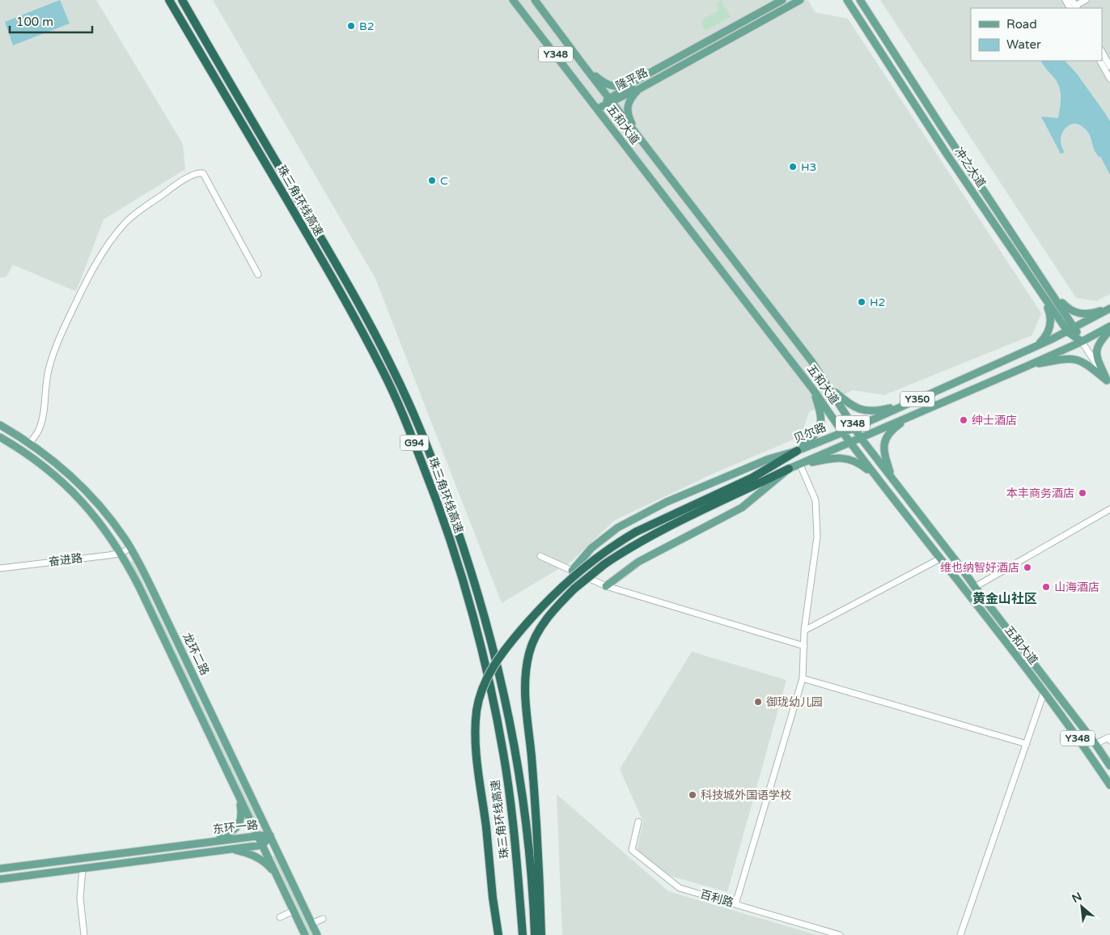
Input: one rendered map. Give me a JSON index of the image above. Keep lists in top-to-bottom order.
{
  "streets": {
    "highway": ["珠三角环线高速", "G94"],
    "main road": [
      "Y348",
      "隆平路",
      "五和大道",
      "冲之大道",
      "Y350",
      "贝尔路",
      "龙环二路",
      "东环一路"
    ],
    "street": ["奋进路", "百利路"]
  },
  "crossings": [
    ["隆平路", "五和大道"],
    ["五和大道", "Y350"],
    ["五和大道", "贝尔路"],
    ["冲之大道", "Y350"],
    ["冲之大道", "贝尔路"],
    ["奋进路", "龙环二路"],
    ["龙环二路", "东环一路"]
  ],
  "districts": ["黄金山社区"],
  "places": [
    "B2",
    "H3",
    "C",
    "H2",
    "绅士酒店",
    "本丰商务酒店",
    "维也纳智好酒店",
    "山海酒店",
    "御珑幼儿园",
    "科技城外国语学校"
  ],
  "legend": ["Road", "Water"],
  "scale_bar": "100 m",
  "north": "top left"
}
